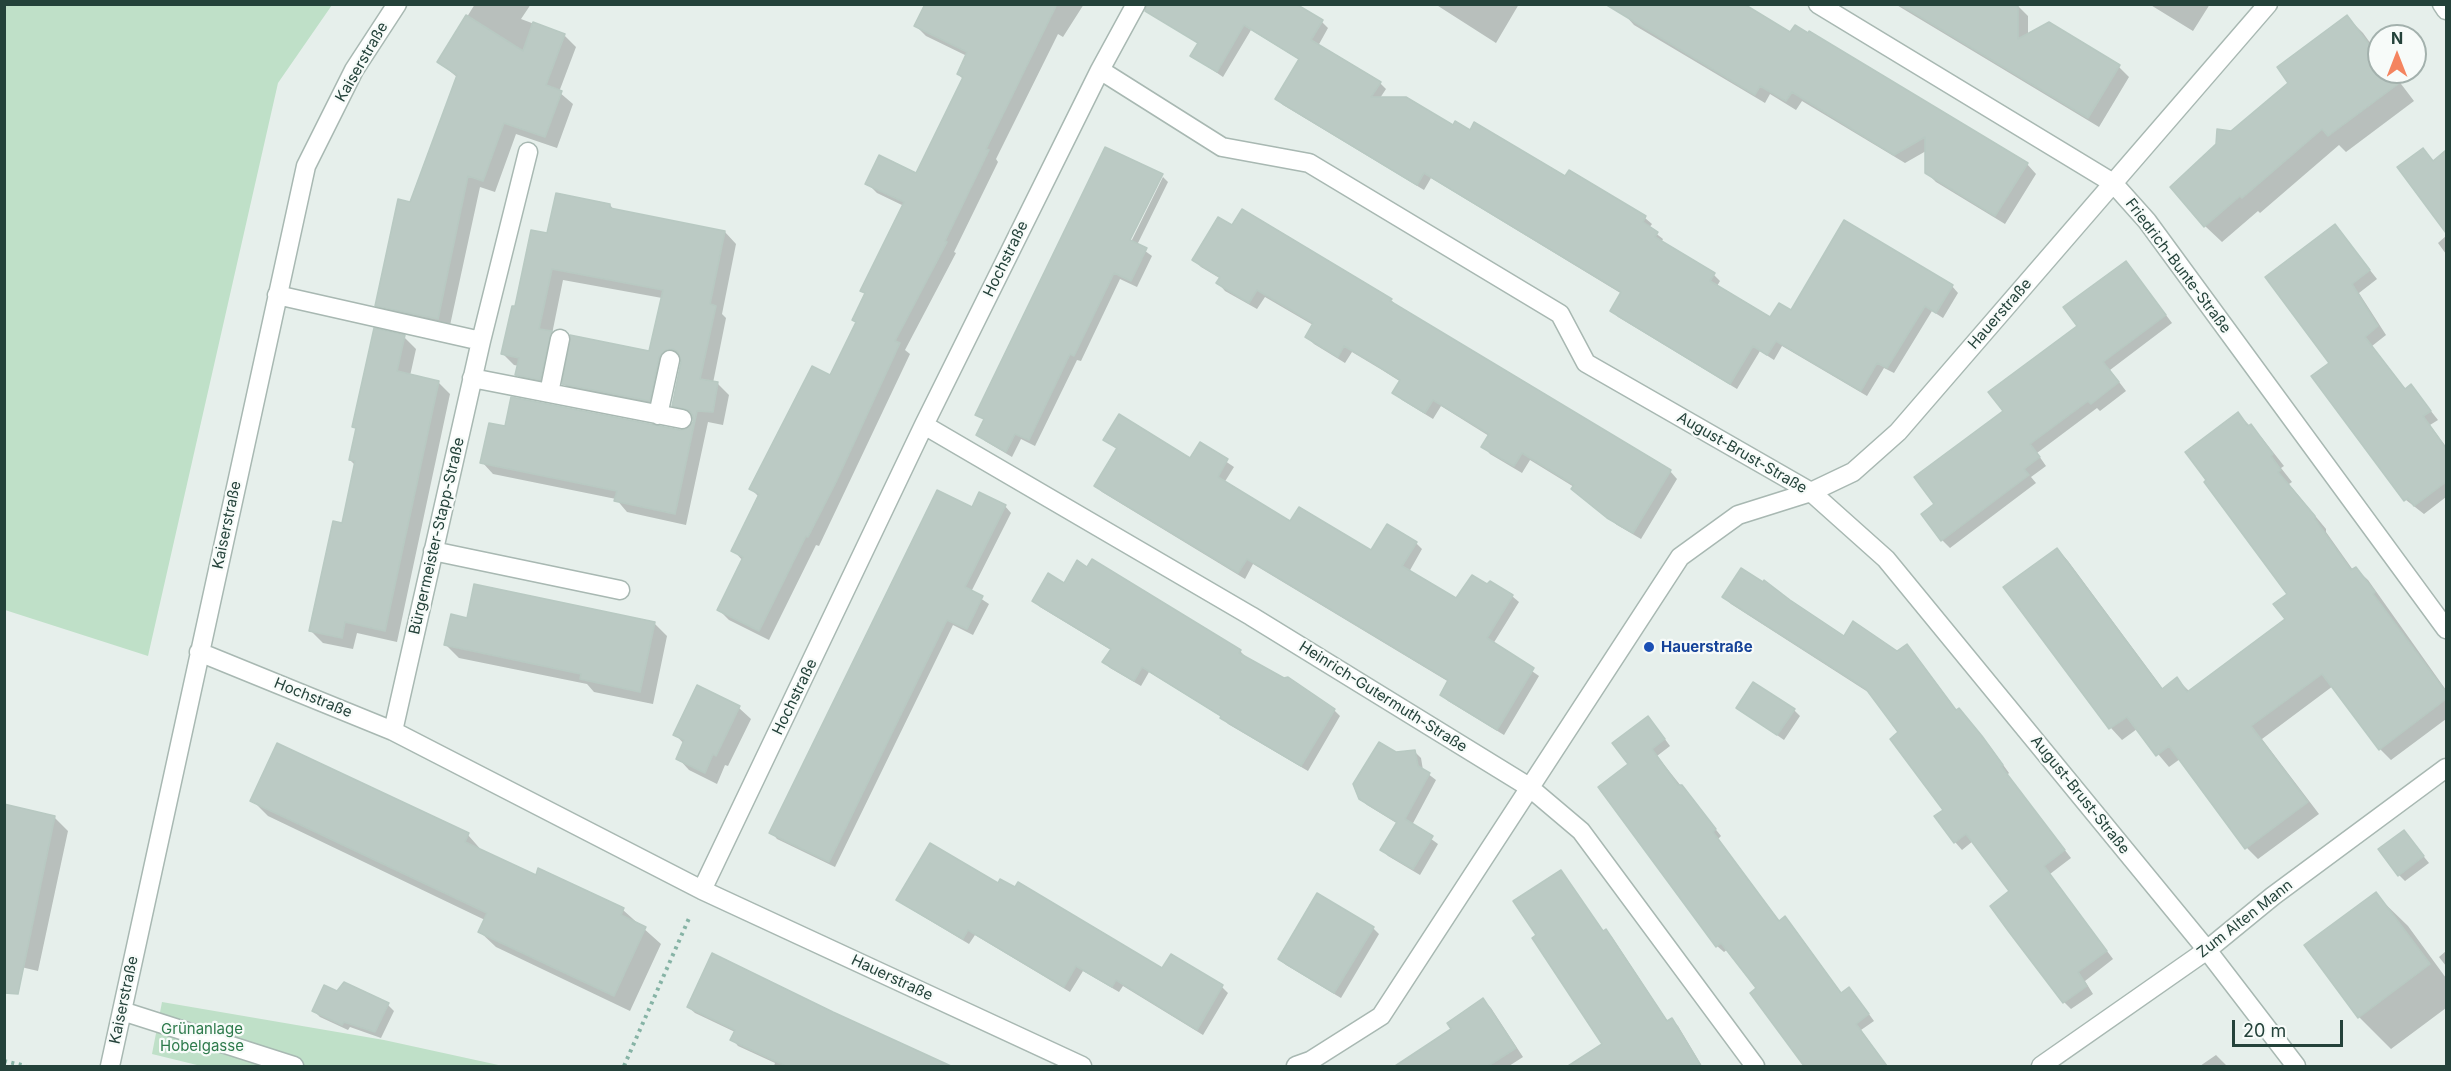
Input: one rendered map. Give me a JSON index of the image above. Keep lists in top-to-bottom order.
{
  "streets": {
    "street": [
      "Kaiserstraße",
      "Hochstraße",
      "Friedrich-Bunte-Straße",
      "Hauerstraße",
      "August-Brust-Straße",
      "Bürgermeister-Stapp-Straße",
      "Heinrich-Gutermuth-Straße",
      "Zum Alten Mann"
    ]
  },
  "crossings": [
    ["Kaiserstraße", "Hochstraße"],
    ["Hochstraße", "Hauerstraße"],
    ["Hochstraße", "August-Brust-Straße"],
    ["Hochstraße", "Bürgermeister-Stapp-Straße"],
    ["Hochstraße", "Heinrich-Gutermuth-Straße"],
    ["Friedrich-Bunte-Straße", "Hauerstraße"],
    ["Hauerstraße", "August-Brust-Straße"],
    ["Hauerstraße", "Heinrich-Gutermuth-Straße"],
    ["August-Brust-Straße", "Zum Alten Mann"]
  ],
  "parks": ["Grünanlage Hobelgasse"],
  "places": ["Hauerstraße"],
  "scale_bar": "20 m",
  "north": "top"
}
